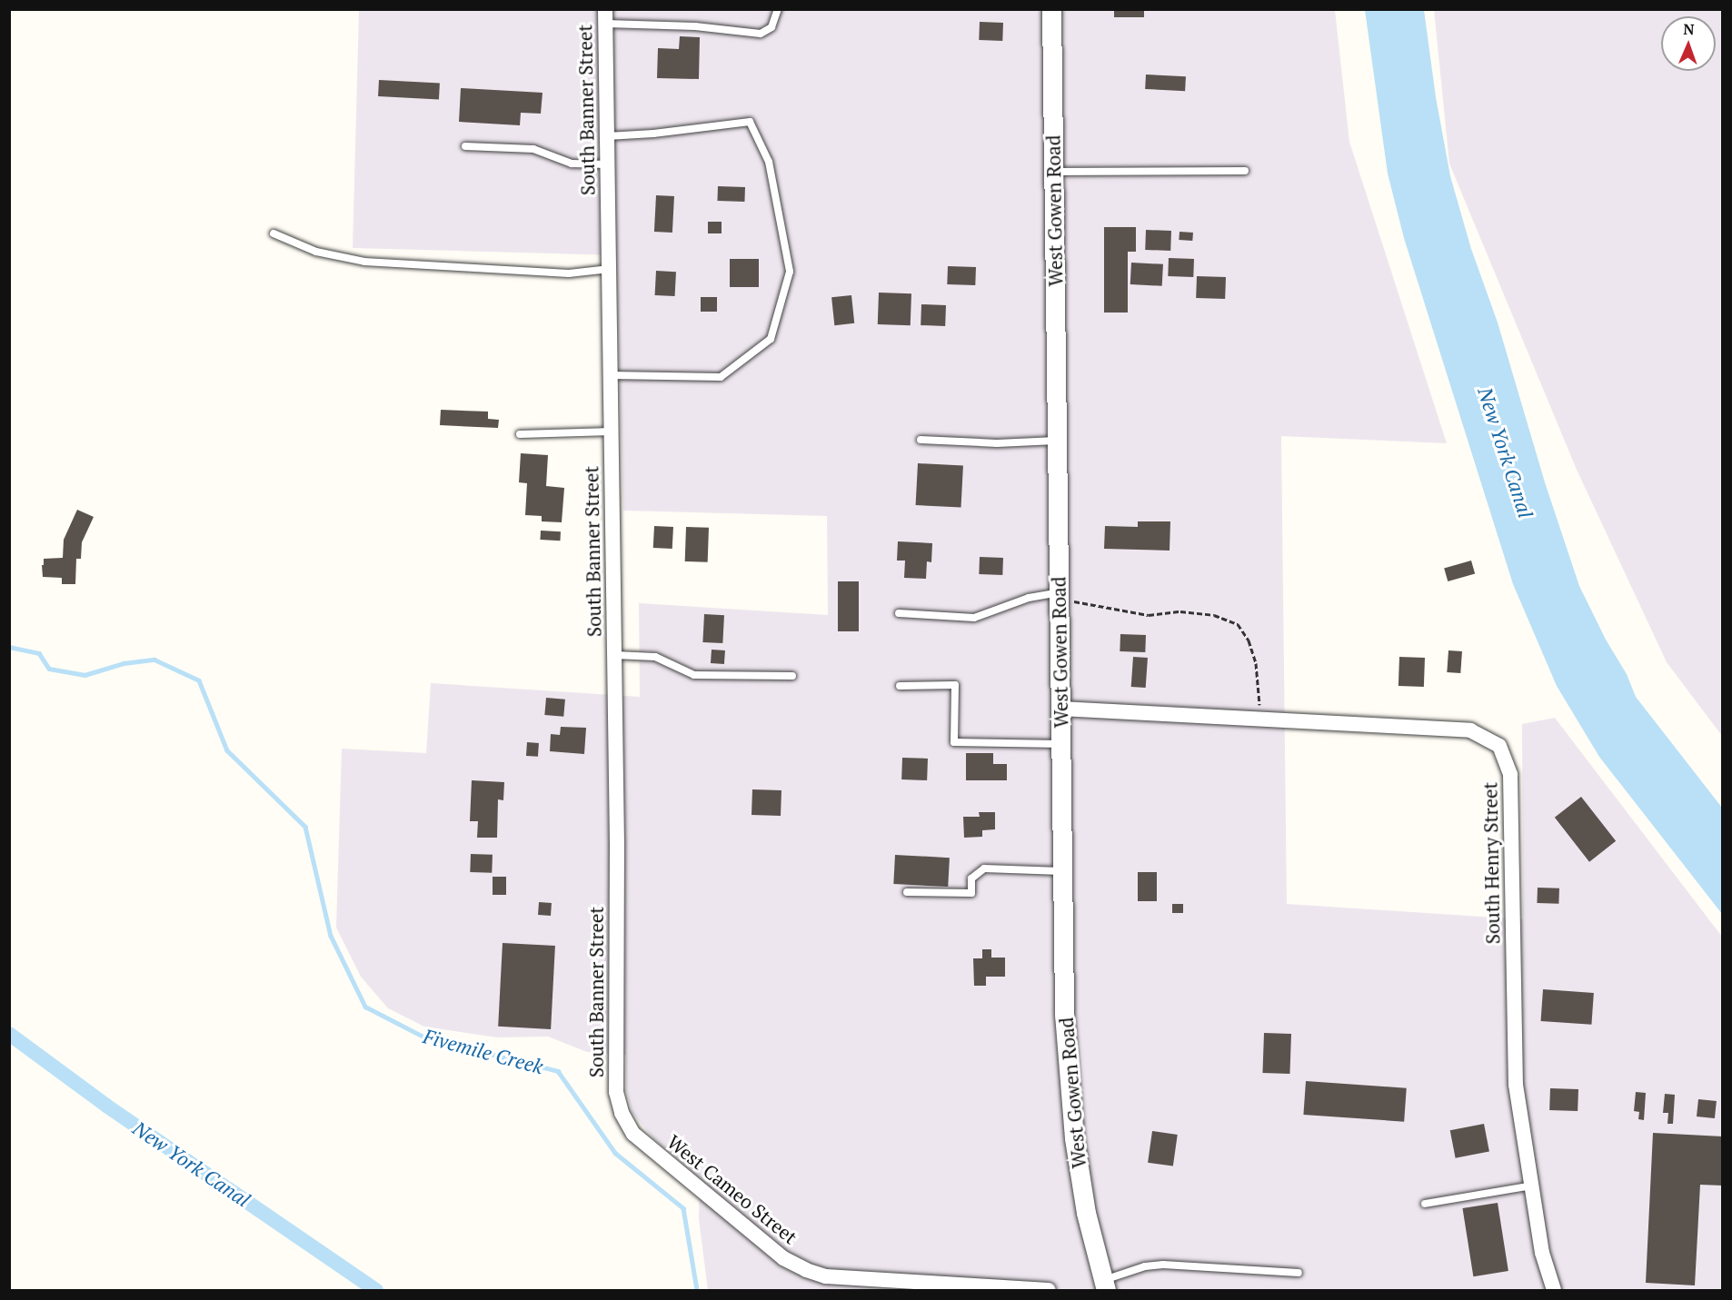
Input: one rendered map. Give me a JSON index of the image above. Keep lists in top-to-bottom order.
{
  "streets": {
    "street": [
      "South Banner Street",
      "West Gowen Road",
      "South Henry Street",
      "West Cameo Street"
    ]
  },
  "crossings": [
    ["South Banner Street", "West Cameo Street"],
    ["West Gowen Road", "South Henry Street"]
  ],
  "water": ["New York Canal", "Fivemile Creek"],
  "north": "top"
}
